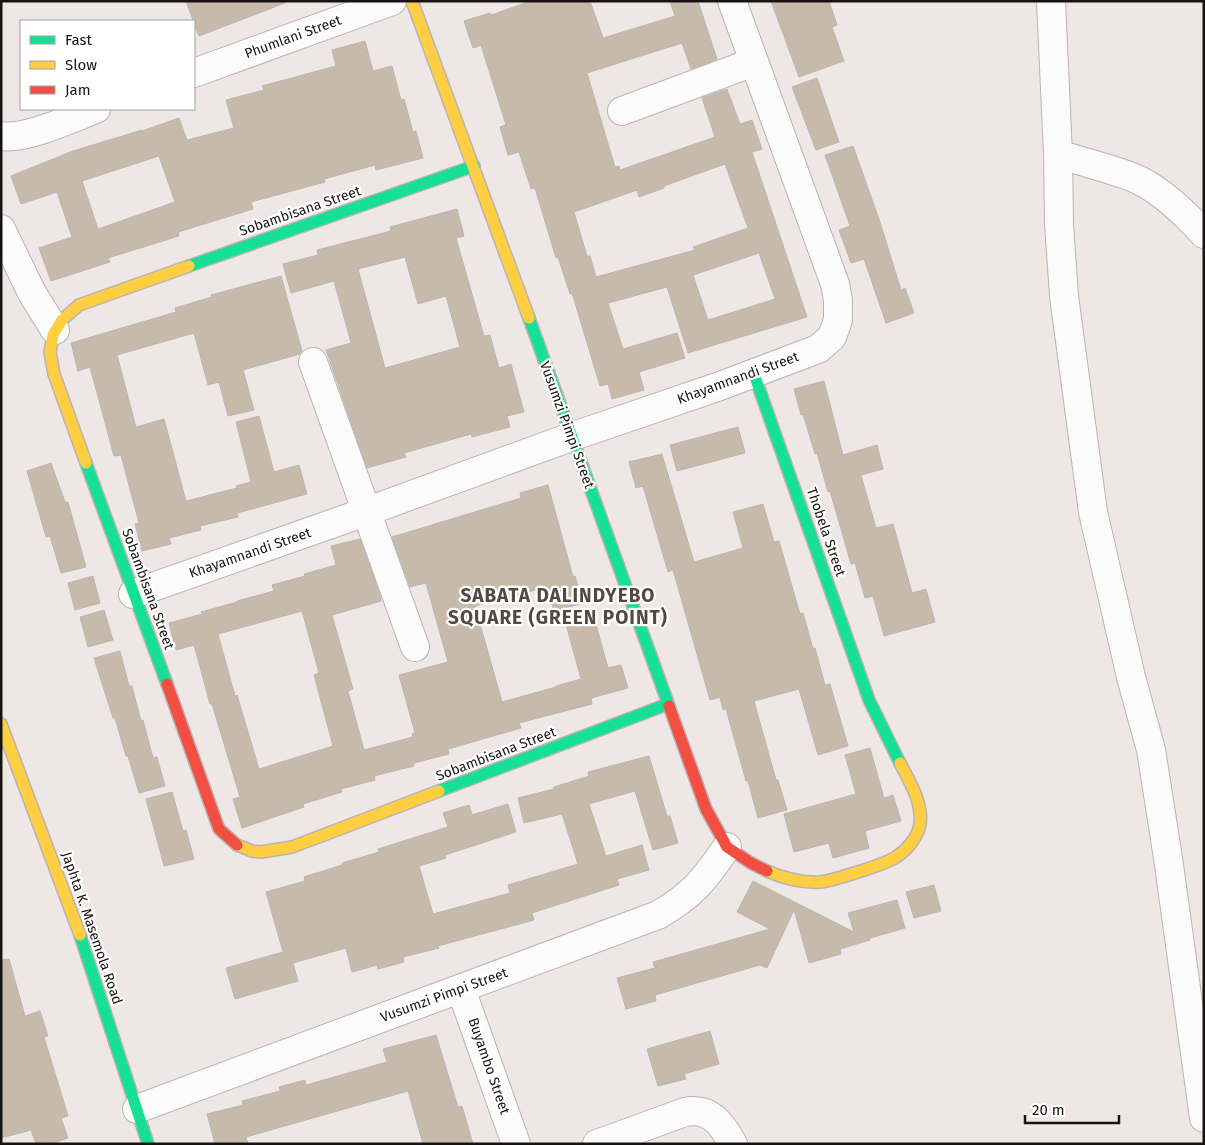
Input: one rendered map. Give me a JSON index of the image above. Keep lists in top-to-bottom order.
{
  "streets": {
    "street": [
      "Phumlani Street",
      "Sobambisana Street",
      "Khayamnandi Street",
      "Vusumzi Pimpi Street",
      "Thobela Street",
      "Japhta K. Masemola Road",
      "Buyambo Street"
    ]
  },
  "crossings": [
    ["Sobambisana Street", "Khayamnandi Street"],
    ["Sobambisana Street", "Vusumzi Pimpi Street"],
    ["Khayamnandi Street", "Vusumzi Pimpi Street"],
    ["Khayamnandi Street", "Thobela Street"],
    ["Vusumzi Pimpi Street", "Thobela Street"],
    ["Vusumzi Pimpi Street", "Japhta K. Masemola Road"],
    ["Vusumzi Pimpi Street", "Buyambo Street"]
  ],
  "districts": ["SABATA DALINDYEBO SQUARE (GREEN POINT)"],
  "legend": ["Fast", "Slow", "Jam"],
  "scale_bar": "20 m"
}
